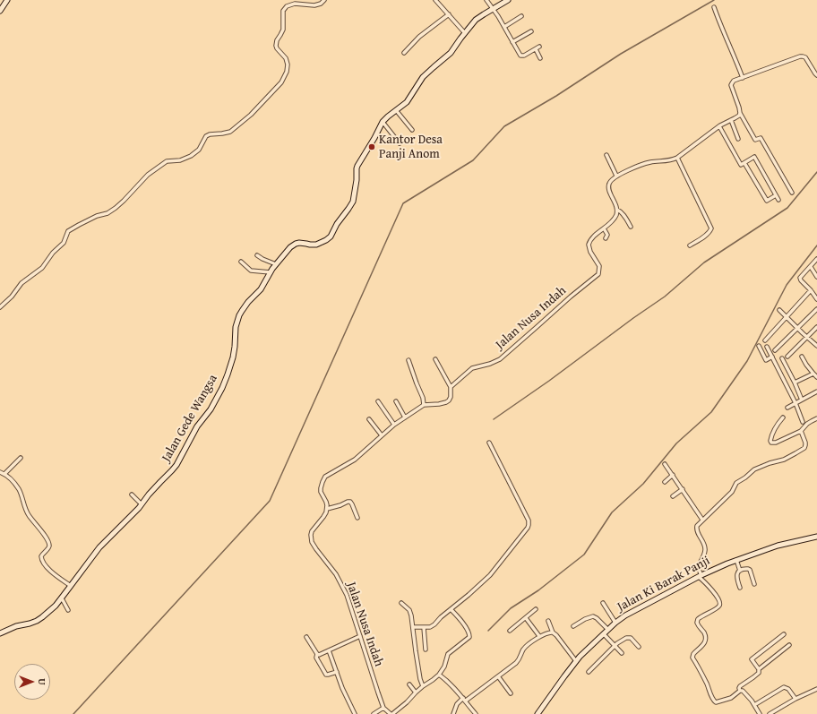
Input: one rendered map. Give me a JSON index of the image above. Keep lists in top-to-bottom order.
{
  "streets": {
    "street": ["Jalan Nusa Indah", "Jalan Gede Wangsa", "Jalan Ki Barak Panji"]
  },
  "places": ["Kantor Desa Panji Anom"],
  "north": "right"
}
